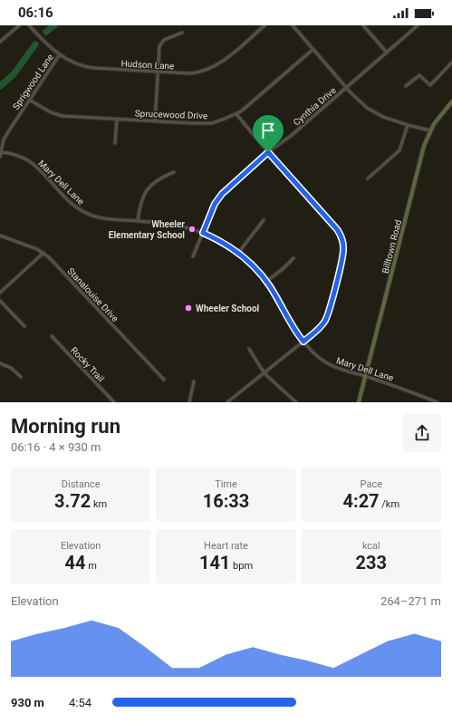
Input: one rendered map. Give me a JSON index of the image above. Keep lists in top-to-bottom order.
{
  "streets": {
    "main road": ["Billtown Road"],
    "street": [
      "Hudson Lane",
      "Sprigwood Lane",
      "Cynthia Drive",
      "Sprucewood Drive",
      "Mary Dell Lane",
      "Stanalouise Drive",
      "Rocky Trail"
    ]
  },
  "crossings": [
    ["Hudson Lane", "Sprigwood Lane"],
    ["Sprigwood Lane", "Sprucewood Drive"],
    ["Sprigwood Lane", "Mary Dell Lane"],
    ["Cynthia Drive", "Mary Dell Lane"],
    ["Mary Dell Lane", "Billtown Road"]
  ],
  "places": ["Wheeler Elementary School", "Wheeler School"],
  "page": {
    "status": "06:16",
    "heading": ["Morning run", "06:16 · 4 × 930 m"],
    "stats": [
      ["Distance", "3.72 km"],
      ["Time", "16:33"],
      ["Pace", "4:27 /km"],
      ["Elevation", "44 m"],
      ["Heart rate", "141 bpm"],
      ["kcal", "233"]
    ],
    "chart": ["Elevation", "264–271 m"],
    "list": [
      {
        "name": "930 m",
        "note": "4:54"
      }
    ]
  }
}
